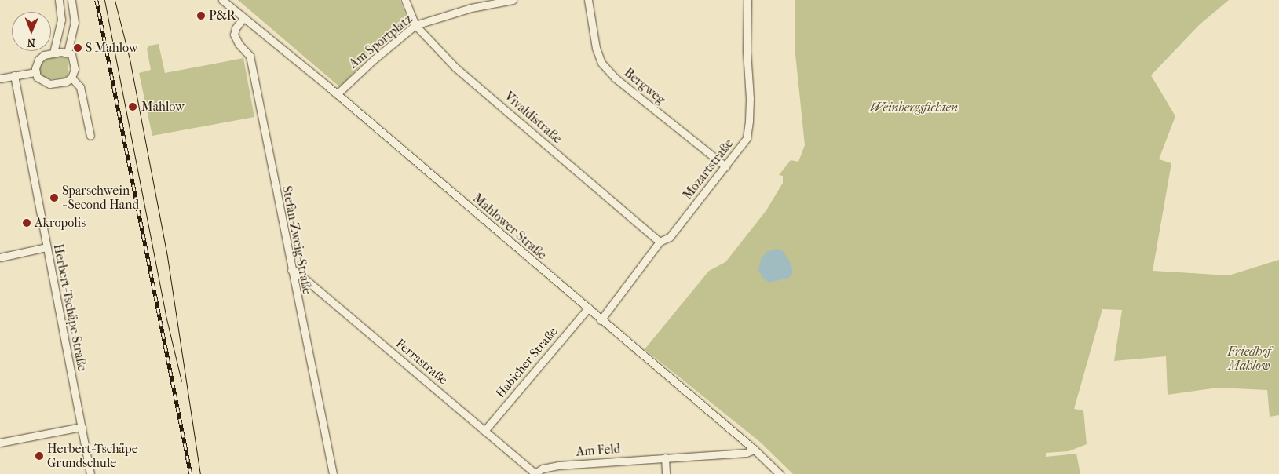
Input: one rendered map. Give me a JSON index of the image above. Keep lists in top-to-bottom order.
{
  "streets": {
    "street": [
      "Am Sportplatz",
      "Bergweg",
      "Vivaldistraße",
      "Mozartstraße",
      "Mahlower Straße",
      "Stefan-Zweig-Straße",
      "Herbert-Tschäpe-Straße",
      "Ferrastraße",
      "Habicher Straße",
      "Am Feld"
    ]
  },
  "crossings": [
    ["Am Sportplatz", "Vivaldistraße"],
    ["Am Sportplatz", "Mahlower Straße"],
    ["Bergweg", "Mozartstraße"],
    ["Vivaldistraße", "Mozartstraße"],
    ["Mozartstraße", "Mahlower Straße"],
    ["Mahlower Straße", "Stefan-Zweig-Straße"],
    ["Mahlower Straße", "Habicher Straße"],
    ["Mahlower Straße", "Am Feld"],
    ["Stefan-Zweig-Straße", "Ferrastraße"],
    ["Ferrastraße", "Habicher Straße"],
    ["Ferrastraße", "Am Feld"]
  ],
  "parks": ["Weinbergsfichten", "Friedhof Mahlow"],
  "places": [
    "P&R",
    "S Mahlow",
    "Mahlow",
    "Sparschwein - Second Hand",
    "Akropolis",
    "Herbert-Tschäpe Grundschule"
  ],
  "north": "bottom"
}
